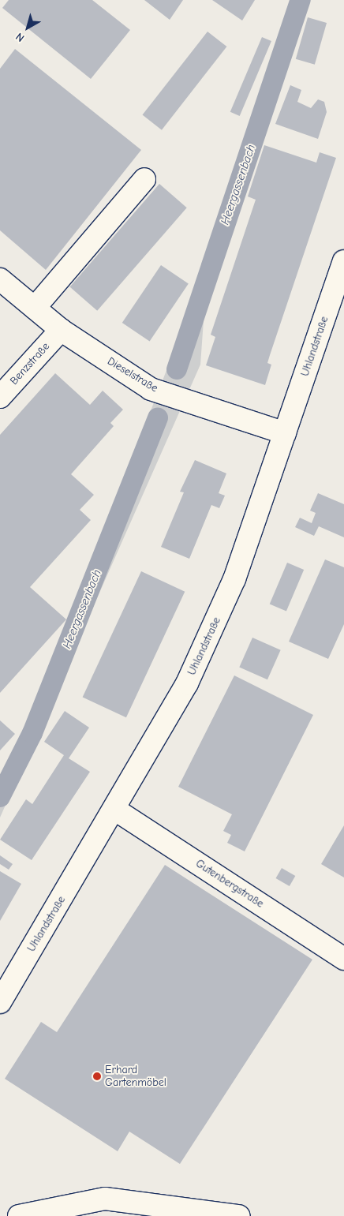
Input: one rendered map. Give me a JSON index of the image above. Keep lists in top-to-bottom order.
{
  "streets": {
    "street": [
      "Uhlandstraße",
      "Benzstraße",
      "Dieselstraße",
      "Gutenbergstraße"
    ]
  },
  "crossings": [
    ["Uhlandstraße", "Dieselstraße"],
    ["Uhlandstraße", "Gutenbergstraße"],
    ["Benzstraße", "Dieselstraße"]
  ],
  "water": ["Heergassenbach"],
  "places": ["Erhard Gartenmöbel"],
  "north": "bottom left"
}
